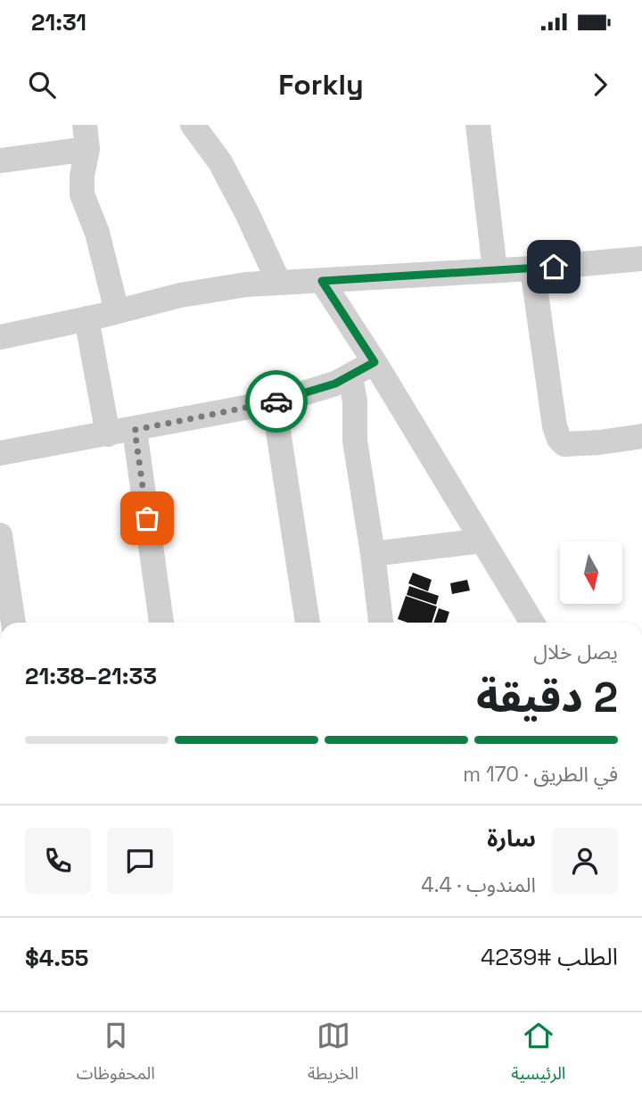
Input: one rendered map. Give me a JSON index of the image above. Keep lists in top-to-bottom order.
{
  "north": "bottom",
  "page": {
    "status": "21:31",
    "header": "Forkly",
    "heading": ["2 دقيقة", "يصل خلال", "21:33–21:38"],
    "panel": [
      "سارة",
      "المندوب · 4.4",
      "الطلب #4239",
      "$4.55"
    ],
    "bar": "في الطريق · 170 m",
    "tabs": ["الرئيسية", "الخريطة", "المحفوظات"]
  }
}
